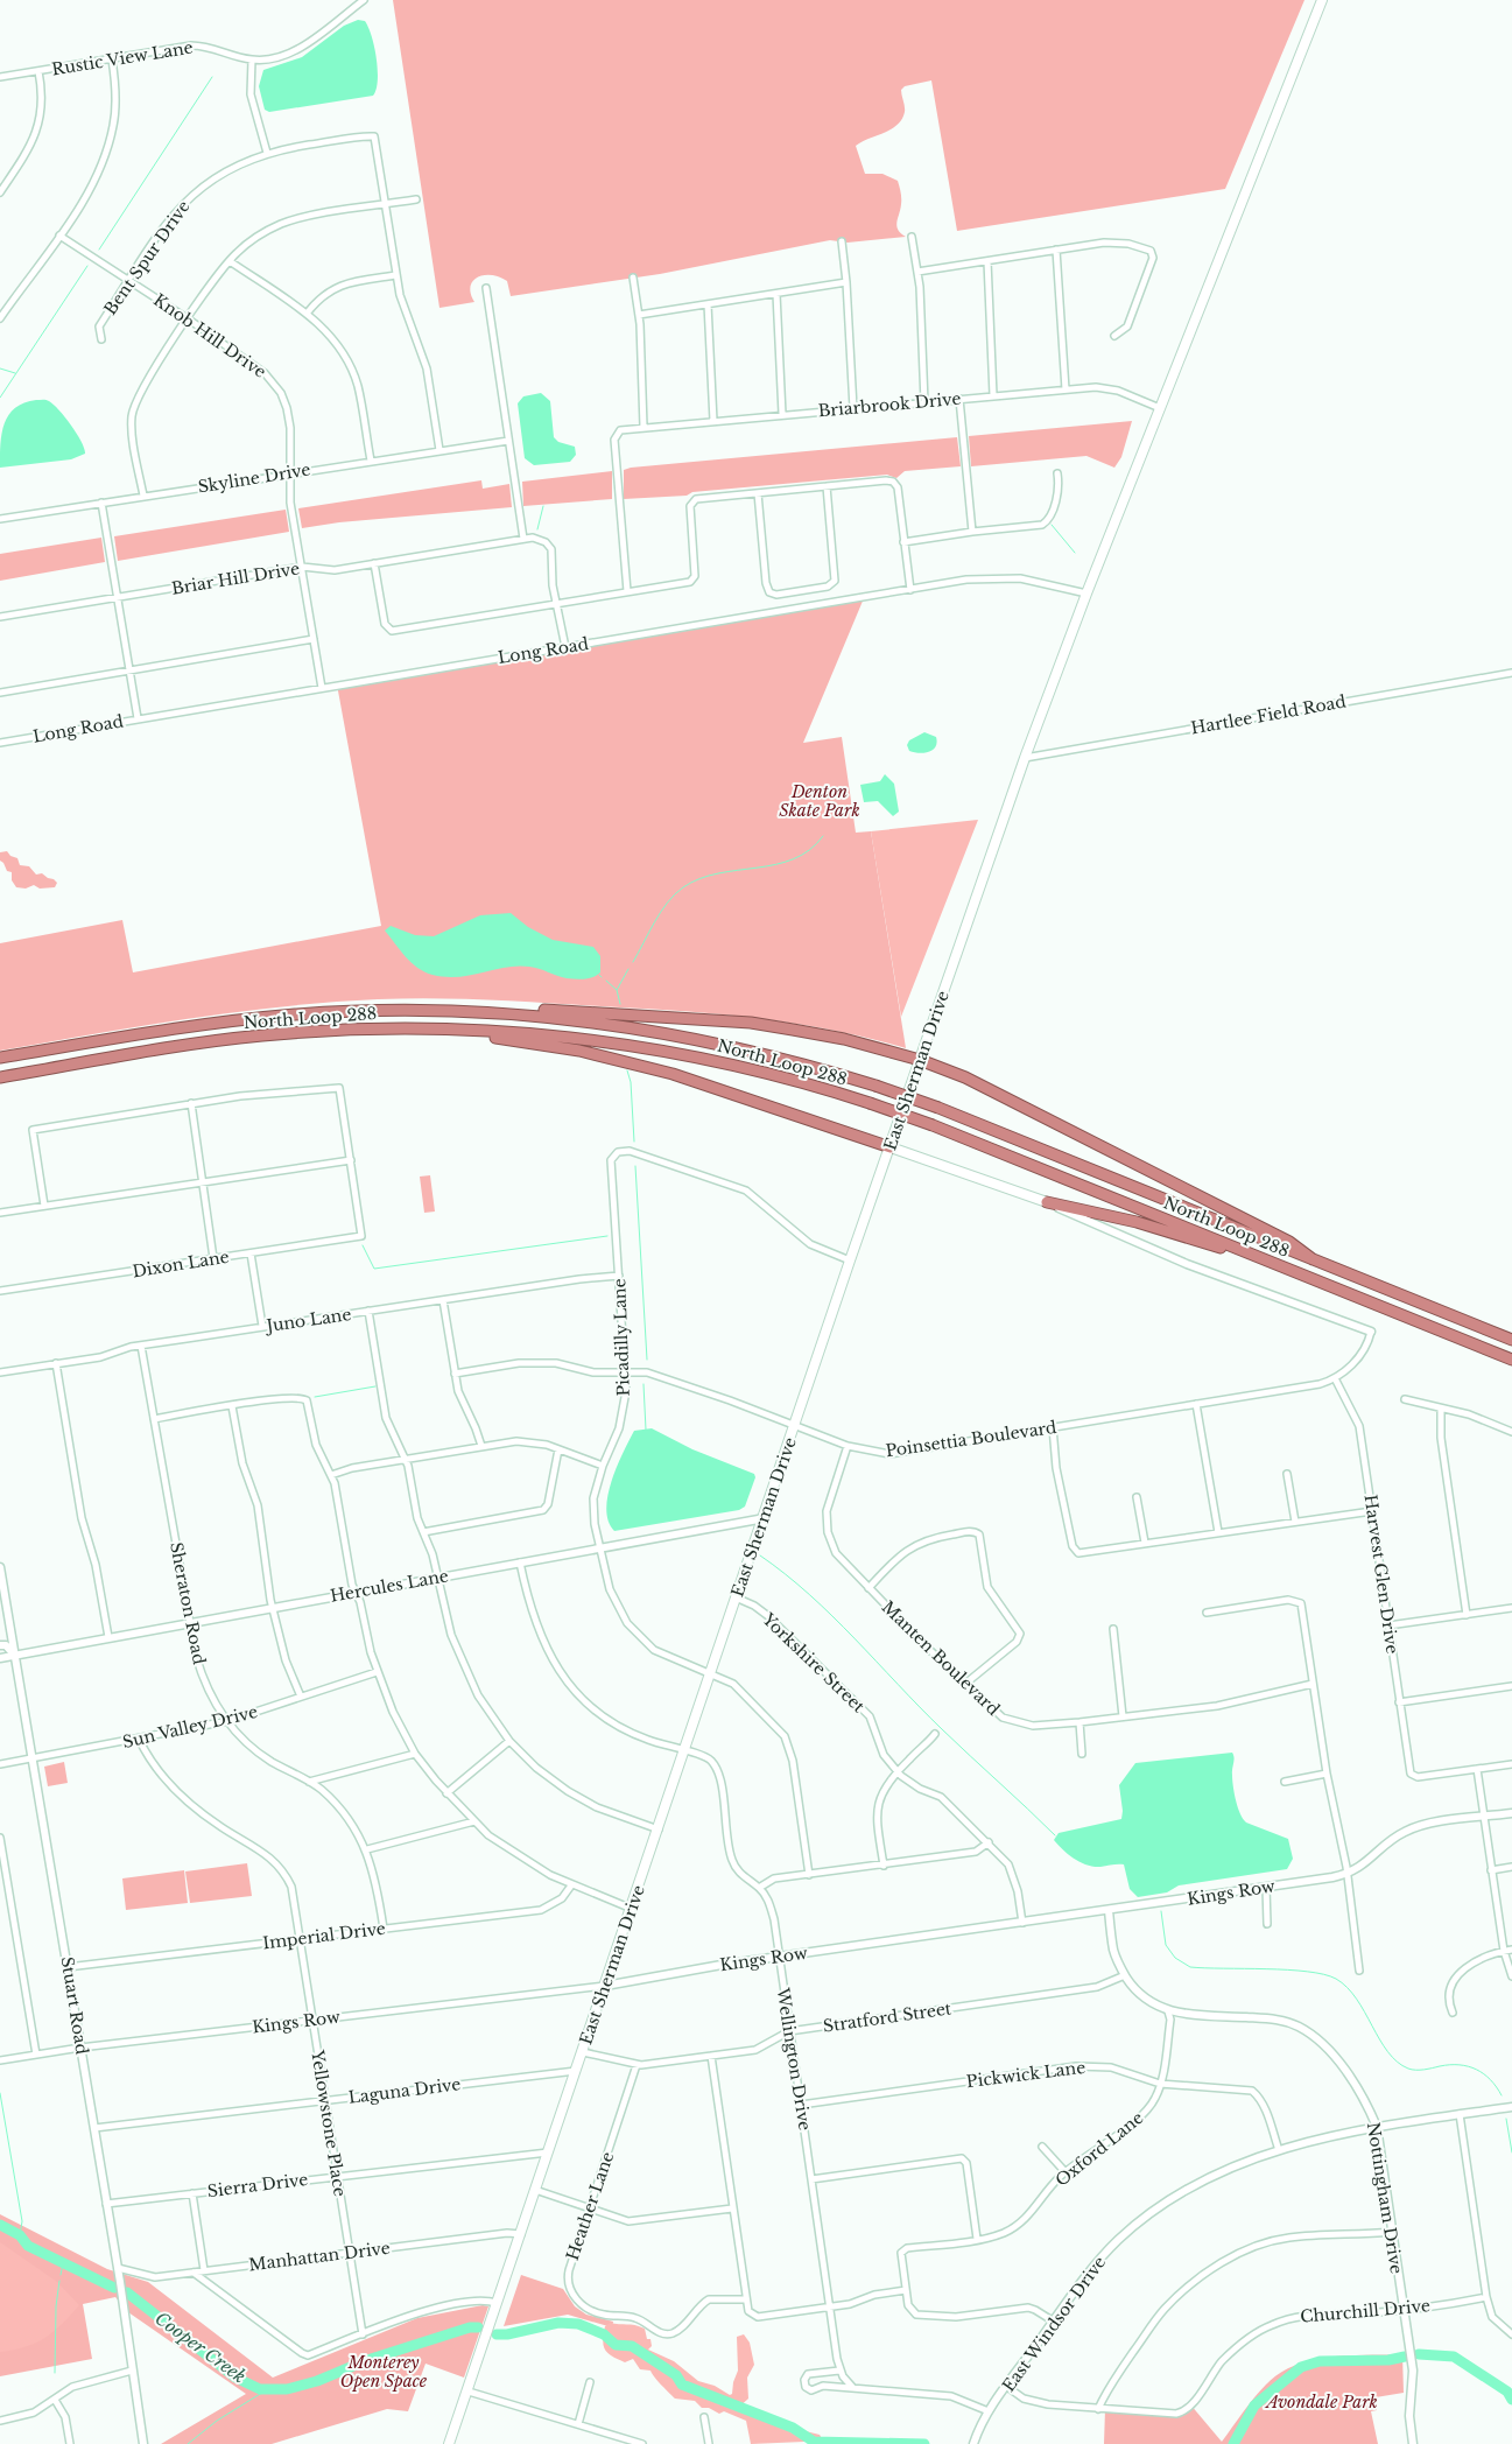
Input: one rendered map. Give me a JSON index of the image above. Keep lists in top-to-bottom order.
{
  "streets": {
    "highway": ["North Loop 288"],
    "main road": ["East Sherman Drive"],
    "street": [
      "Rustic View Lane",
      "Bent Spur Drive",
      "Knob Hill Drive",
      "Briarbrook Drive",
      "Skyline Drive",
      "Briar Hill Drive",
      "Long Road",
      "Hartlee Field Road",
      "Dixon Lane",
      "Juno Lane",
      "Picadilly Lane",
      "Poinsettia Boulevard",
      "Harvest Glen Drive",
      "Hercules Lane",
      "Sheraton Road",
      "Manten Boulevard",
      "Yorkshire Street",
      "Sun Valley Drive",
      "Kings Row",
      "Imperial Drive",
      "Stuart Road",
      "Stratford Street",
      "Wellington Drive",
      "Pickwick Lane",
      "Laguna Drive",
      "Yellowstone Place",
      "Oxford Lane",
      "Sierra Drive",
      "Nottingham Drive",
      "Heather Lane",
      "Manhattan Drive",
      "Churchill Drive",
      "East Windsor Drive"
    ]
  },
  "crossings": [
    ["Bent Spur Drive", "Knob Hill Drive"],
    ["Knob Hill Drive", "Skyline Drive"],
    ["Knob Hill Drive", "Briar Hill Drive"],
    ["Knob Hill Drive", "Long Road"],
    ["Briarbrook Drive", "East Sherman Drive"],
    ["Long Road", "East Sherman Drive"],
    ["Hartlee Field Road", "East Sherman Drive"],
    ["East Sherman Drive", "Picadilly Lane"],
    ["East Sherman Drive", "Poinsettia Boulevard"],
    ["East Sherman Drive", "Hercules Lane"],
    ["East Sherman Drive", "Yorkshire Street"],
    ["East Sherman Drive", "Kings Row"],
    ["East Sherman Drive", "Stratford Street"],
    ["East Sherman Drive", "Wellington Drive"],
    ["East Sherman Drive", "Laguna Drive"],
    ["East Sherman Drive", "Sierra Drive"],
    ["East Sherman Drive", "Manhattan Drive"],
    ["Juno Lane", "Picadilly Lane"],
    ["Juno Lane", "Sheraton Road"],
    ["Picadilly Lane", "Poinsettia Boulevard"],
    ["Picadilly Lane", "Hercules Lane"],
    ["Poinsettia Boulevard", "Harvest Glen Drive"],
    ["Poinsettia Boulevard", "Manten Boulevard"],
    ["Hercules Lane", "Sheraton Road"],
    ["Hercules Lane", "Stuart Road"],
    ["Hercules Lane", "Wellington Drive"],
    ["Sheraton Road", "Sun Valley Drive"],
    ["Sheraton Road", "Imperial Drive"],
    ["Yorkshire Street", "Kings Row"],
    ["Sun Valley Drive", "Stuart Road"],
    ["Sun Valley Drive", "Yellowstone Place"],
    ["Kings Row", "Stuart Road"],
    ["Kings Row", "Wellington Drive"],
    ["Kings Row", "Yellowstone Place"],
    ["Kings Row", "Nottingham Drive"],
    ["Imperial Drive", "Stuart Road"],
    ["Imperial Drive", "Yellowstone Place"],
    ["Stuart Road", "Laguna Drive"],
    ["Stuart Road", "Sierra Drive"],
    ["Stuart Road", "Manhattan Drive"],
    ["Stratford Street", "Wellington Drive"],
    ["Stratford Street", "Nottingham Drive"],
    ["Stratford Street", "Heather Lane"],
    ["Wellington Drive", "Pickwick Lane"],
    ["Pickwick Lane", "Oxford Lane"],
    ["Pickwick Lane", "East Windsor Drive"],
    ["Laguna Drive", "Yellowstone Place"],
    ["Yellowstone Place", "Sierra Drive"],
    ["Yellowstone Place", "Manhattan Drive"],
    ["Oxford Lane", "Nottingham Drive"],
    ["Nottingham Drive", "Churchill Drive"],
    ["Nottingham Drive", "East Windsor Drive"],
    ["Churchill Drive", "East Windsor Drive"]
  ],
  "water": ["Cooper Creek"],
  "parks": ["Denton Skate Park", "Monterey Open Space", "Avondale Park"]
}
